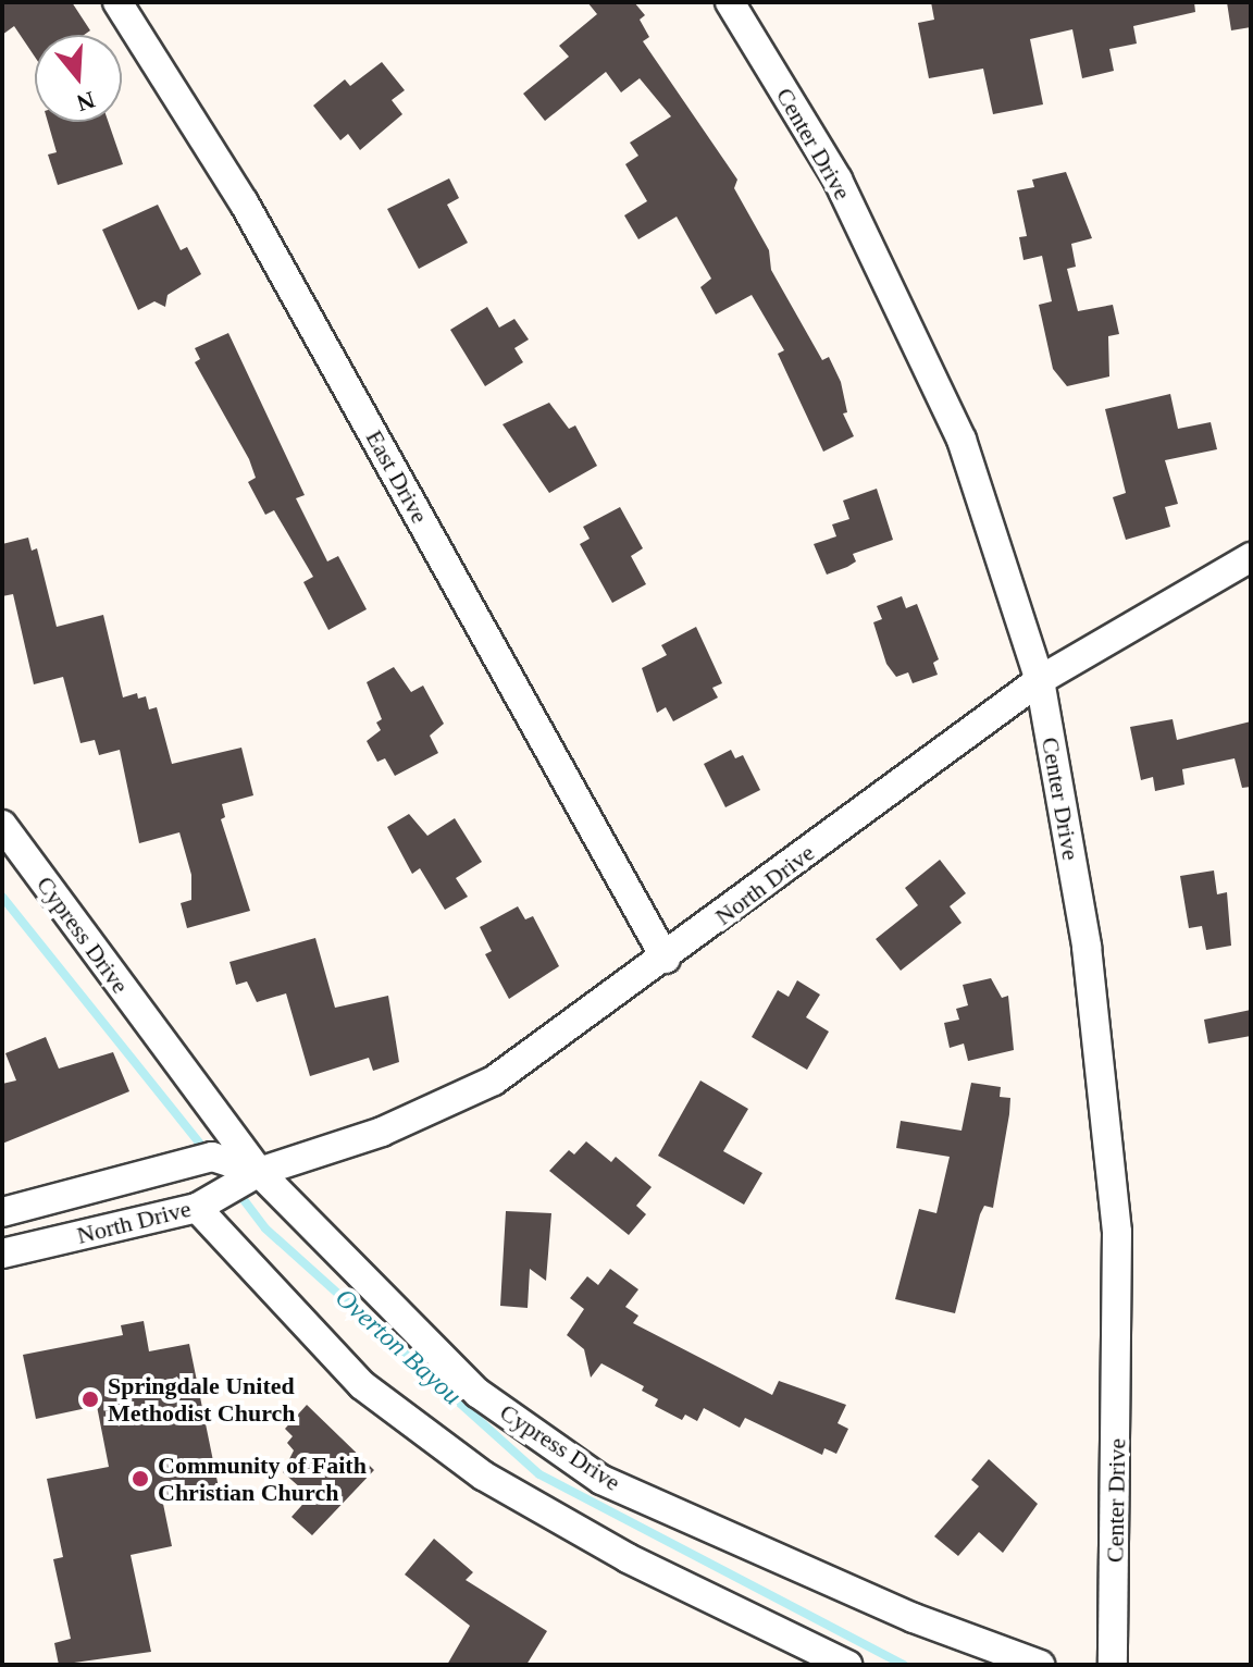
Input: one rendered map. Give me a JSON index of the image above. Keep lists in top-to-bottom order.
{
  "streets": {
    "street": [
      "Center Drive",
      "East Drive",
      "North Drive",
      "Cypress Drive"
    ]
  },
  "crossings": [
    ["Center Drive", "North Drive"],
    ["East Drive", "North Drive"],
    ["North Drive", "Cypress Drive"]
  ],
  "water": ["Overton Bayou"],
  "places": ["Springdale United Methodist Church", "Community of Faith Christian Church"],
  "north": "bottom"
}
